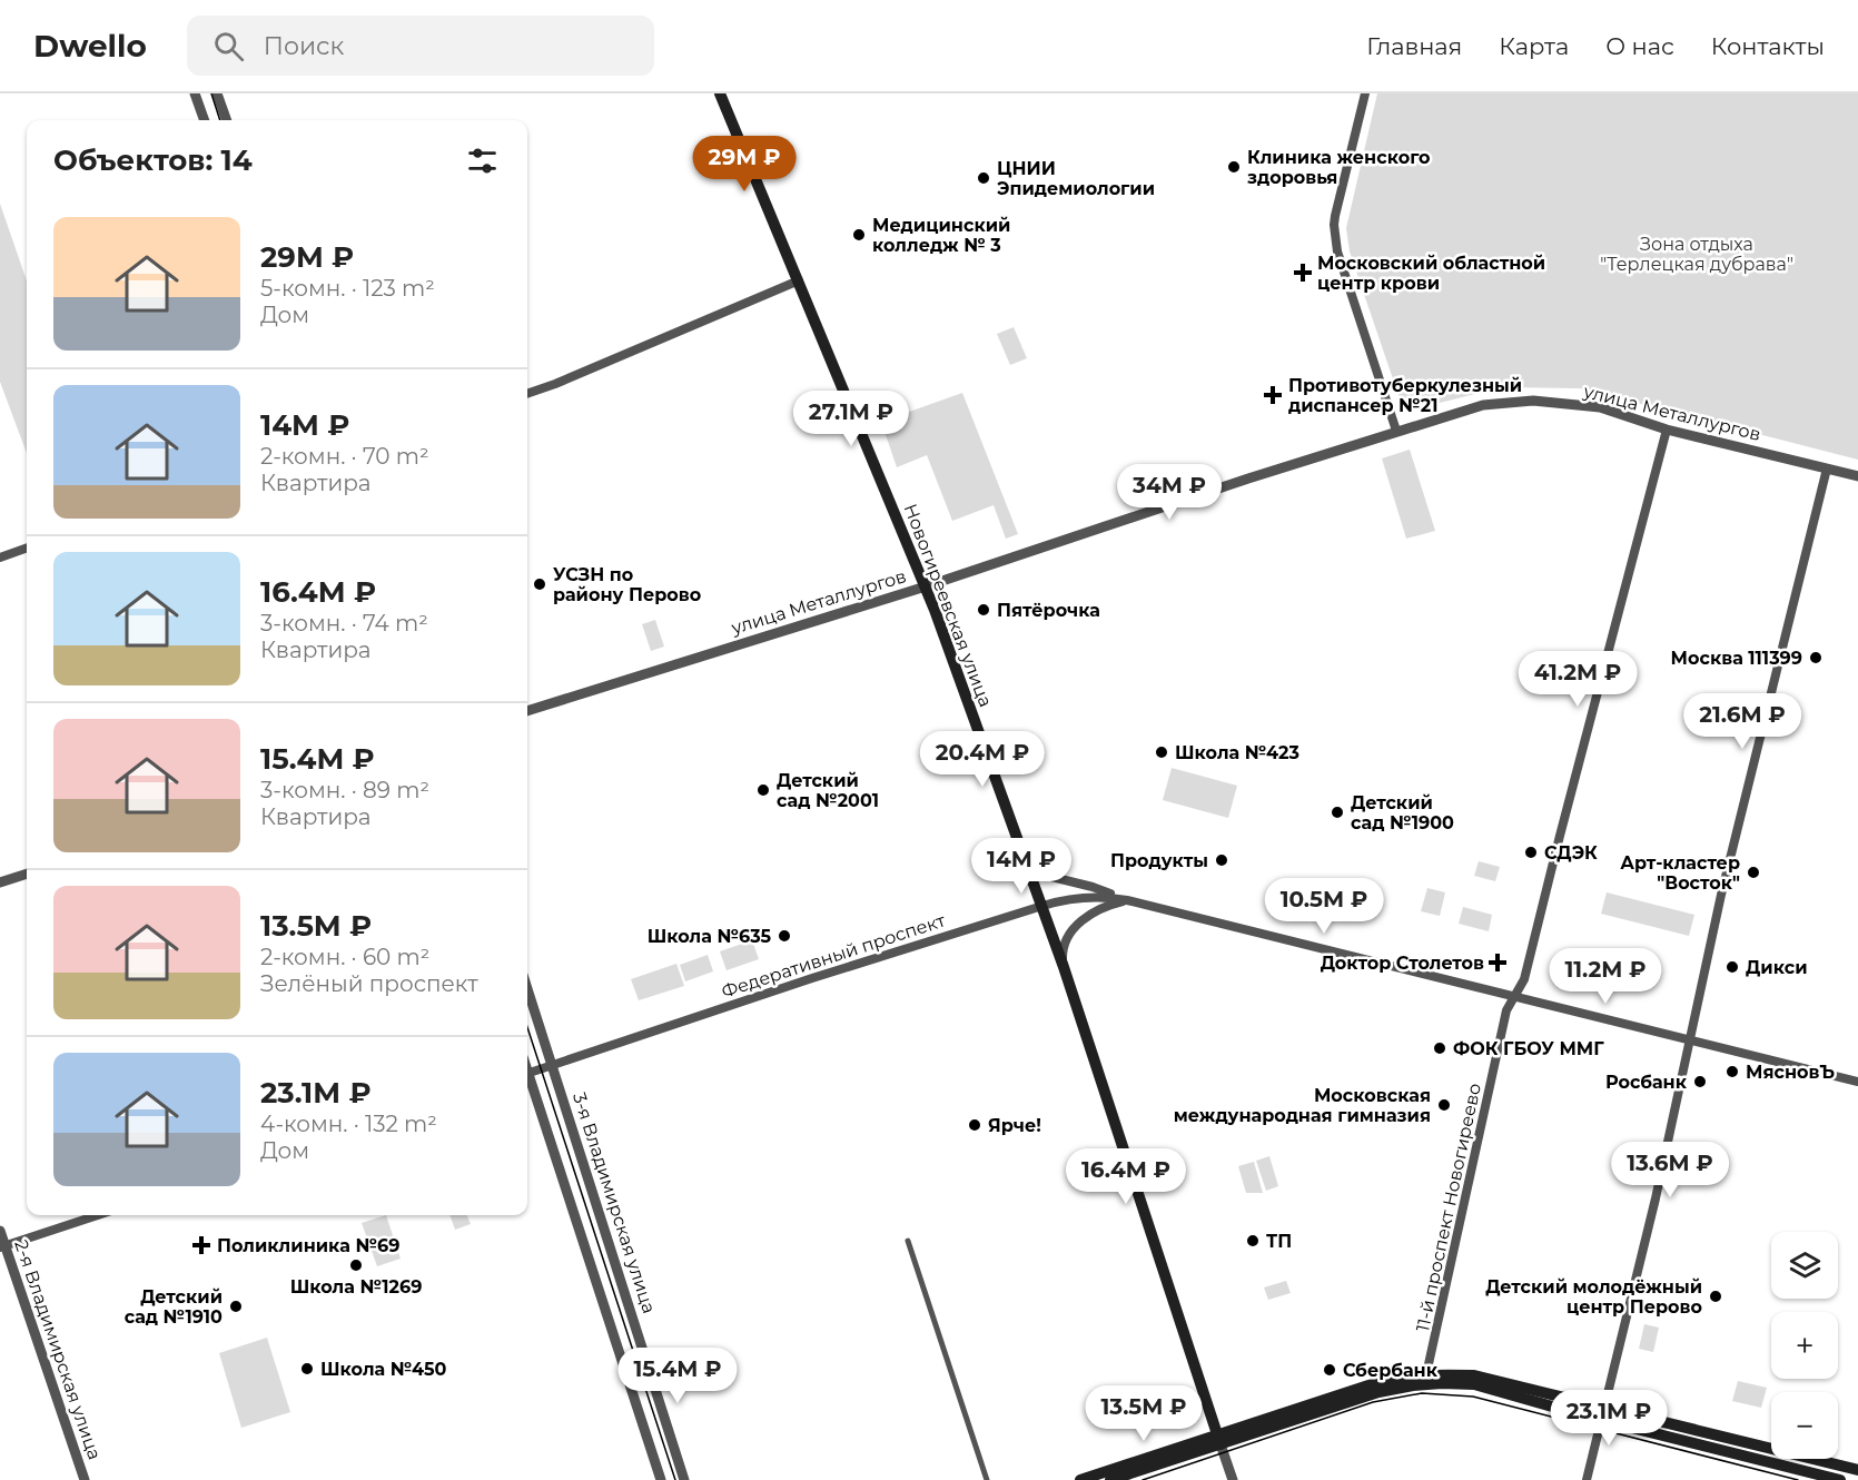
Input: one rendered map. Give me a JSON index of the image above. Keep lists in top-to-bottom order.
{
  "streets": {
    "main road": ["Новогиреевская улица"],
    "street": [
      "улица Металлургов",
      "Федеративный проспект",
      "3-я Владимирская улица",
      "11-й проспект Новогиреево",
      "2-я Владимирская улица"
    ]
  },
  "crossings": [
    ["улица Металлургов", "Новогиреевская улица"],
    ["улица Металлургов", "11-й проспект Новогиреево"],
    ["Новогиреевская улица", "Федеративный проспект"],
    ["Федеративный проспект", "3-я Владимирская улица"],
    ["Федеративный проспект", "11-й проспект Новогиреево"]
  ],
  "parks": ["Зона отдыха \"Терлецкая дубрава\""],
  "places": {
    "other": [
      "Клиника женского здоровья",
      "ЦНИИ Эпидемиологии",
      "Медицинский колледж № 3",
      "УСЗН по району Перово",
      "Пятёрочка",
      "Москва 111399",
      "Школа №423",
      "Детский сад №2001",
      "Детский сад №1900",
      "СДЭК",
      "Продукты",
      "Арт-кластер \"Восток\"",
      "Школа №635",
      "Дикси",
      "ФОК ГБОУ ММГ",
      "МясновЪ",
      "Росбанк",
      "Московская международная гимназия",
      "Ярче!",
      "ТП",
      "Школа №1269",
      "Детский молодёжный центр Перово",
      "Детский сад №1910",
      "Школа №450",
      "Сбербанк"
    ],
    "health": [
      "Московский областной центр крови",
      "Противотуберкулезный диспансер №21",
      "Доктор Столетов",
      "Поликлиника №69"
    ]
  },
  "page": {
    "header": "Dwello",
    "search": "Поиск",
    "nav": [
      "Главная",
      "Карта",
      "О нас",
      "Контакты"
    ],
    "heading": "Объектов: 14",
    "price": [
      "29M ₽",
      "27.1M ₽",
      "34M ₽",
      "41.2M ₽",
      "21.6M ₽",
      "20.4M ₽",
      "14M ₽",
      "10.5M ₽",
      "11.2M ₽",
      "13.6M ₽",
      "16.4M ₽",
      "15.4M ₽",
      "13.5M ₽",
      "23.1M ₽"
    ],
    "list": [
      {
        "name": "29M ₽",
        "note": "5-комн. · 123 m² · Дом"
      },
      {
        "name": "14M ₽",
        "note": "2-комн. · 70 m² · Квартира"
      },
      {
        "name": "16.4M ₽",
        "note": "3-комн. · 74 m² · Квартира"
      },
      {
        "name": "15.4M ₽",
        "note": "3-комн. · 89 m² · Квартира"
      },
      {
        "name": "13.5M ₽",
        "note": "2-комн. · 60 m² · Зелёный проспект"
      },
      {
        "name": "23.1M ₽",
        "note": "4-комн. · 132 m² · Дом"
      }
    ],
    "map_buttons": ["+", "−"]
  }
}
